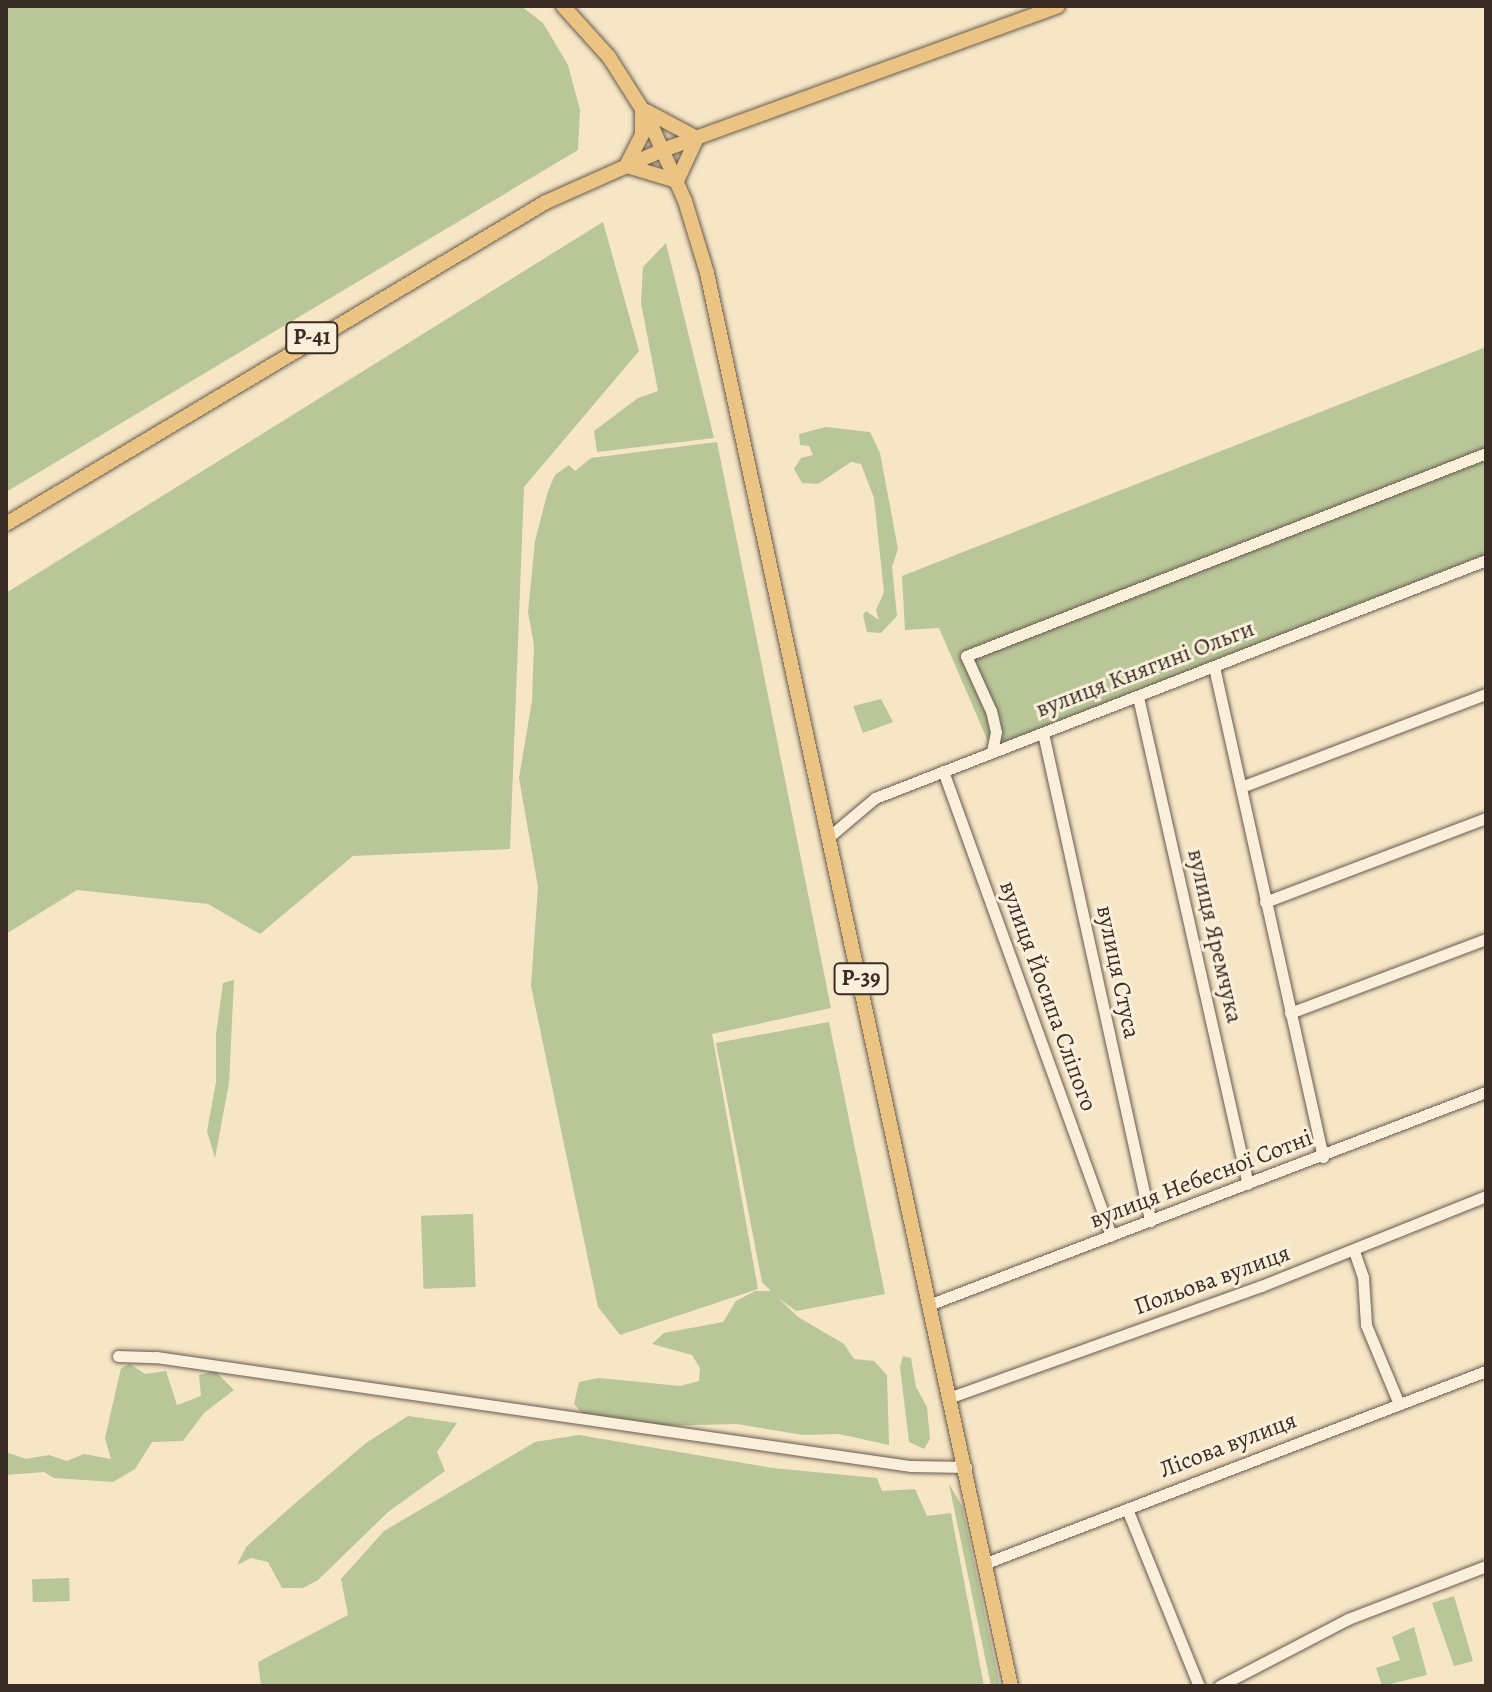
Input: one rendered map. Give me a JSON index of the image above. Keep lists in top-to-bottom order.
{
  "streets": {
    "main road": ["Р-41", "Р-39"],
    "street": [
      "вулиця Княгині Ольги",
      "вулиця Яремчука",
      "вулиця Стуса",
      "вулиця Йосипа Сліпого",
      "вулиця Небесної Сотні",
      "Польова вулиця",
      "Лісова вулиця"
    ]
  },
  "crossings": [
    ["Р-41", "Р-39"],
    ["вулиця Княгині Ольги", "вулиця Яремчука"],
    ["вулиця Княгині Ольги", "вулиця Стуса"],
    ["вулиця Княгині Ольги", "Р-39"],
    ["вулиця Княгині Ольги", "вулиця Йосипа Сліпого"],
    ["вулиця Яремчука", "вулиця Небесної Сотні"],
    ["вулиця Стуса", "вулиця Небесної Сотні"],
    ["Р-39", "вулиця Небесної Сотні"],
    ["Р-39", "Польова вулиця"],
    ["Р-39", "Лісова вулиця"],
    ["вулиця Йосипа Сліпого", "вулиця Небесної Сотні"]
  ]
}
